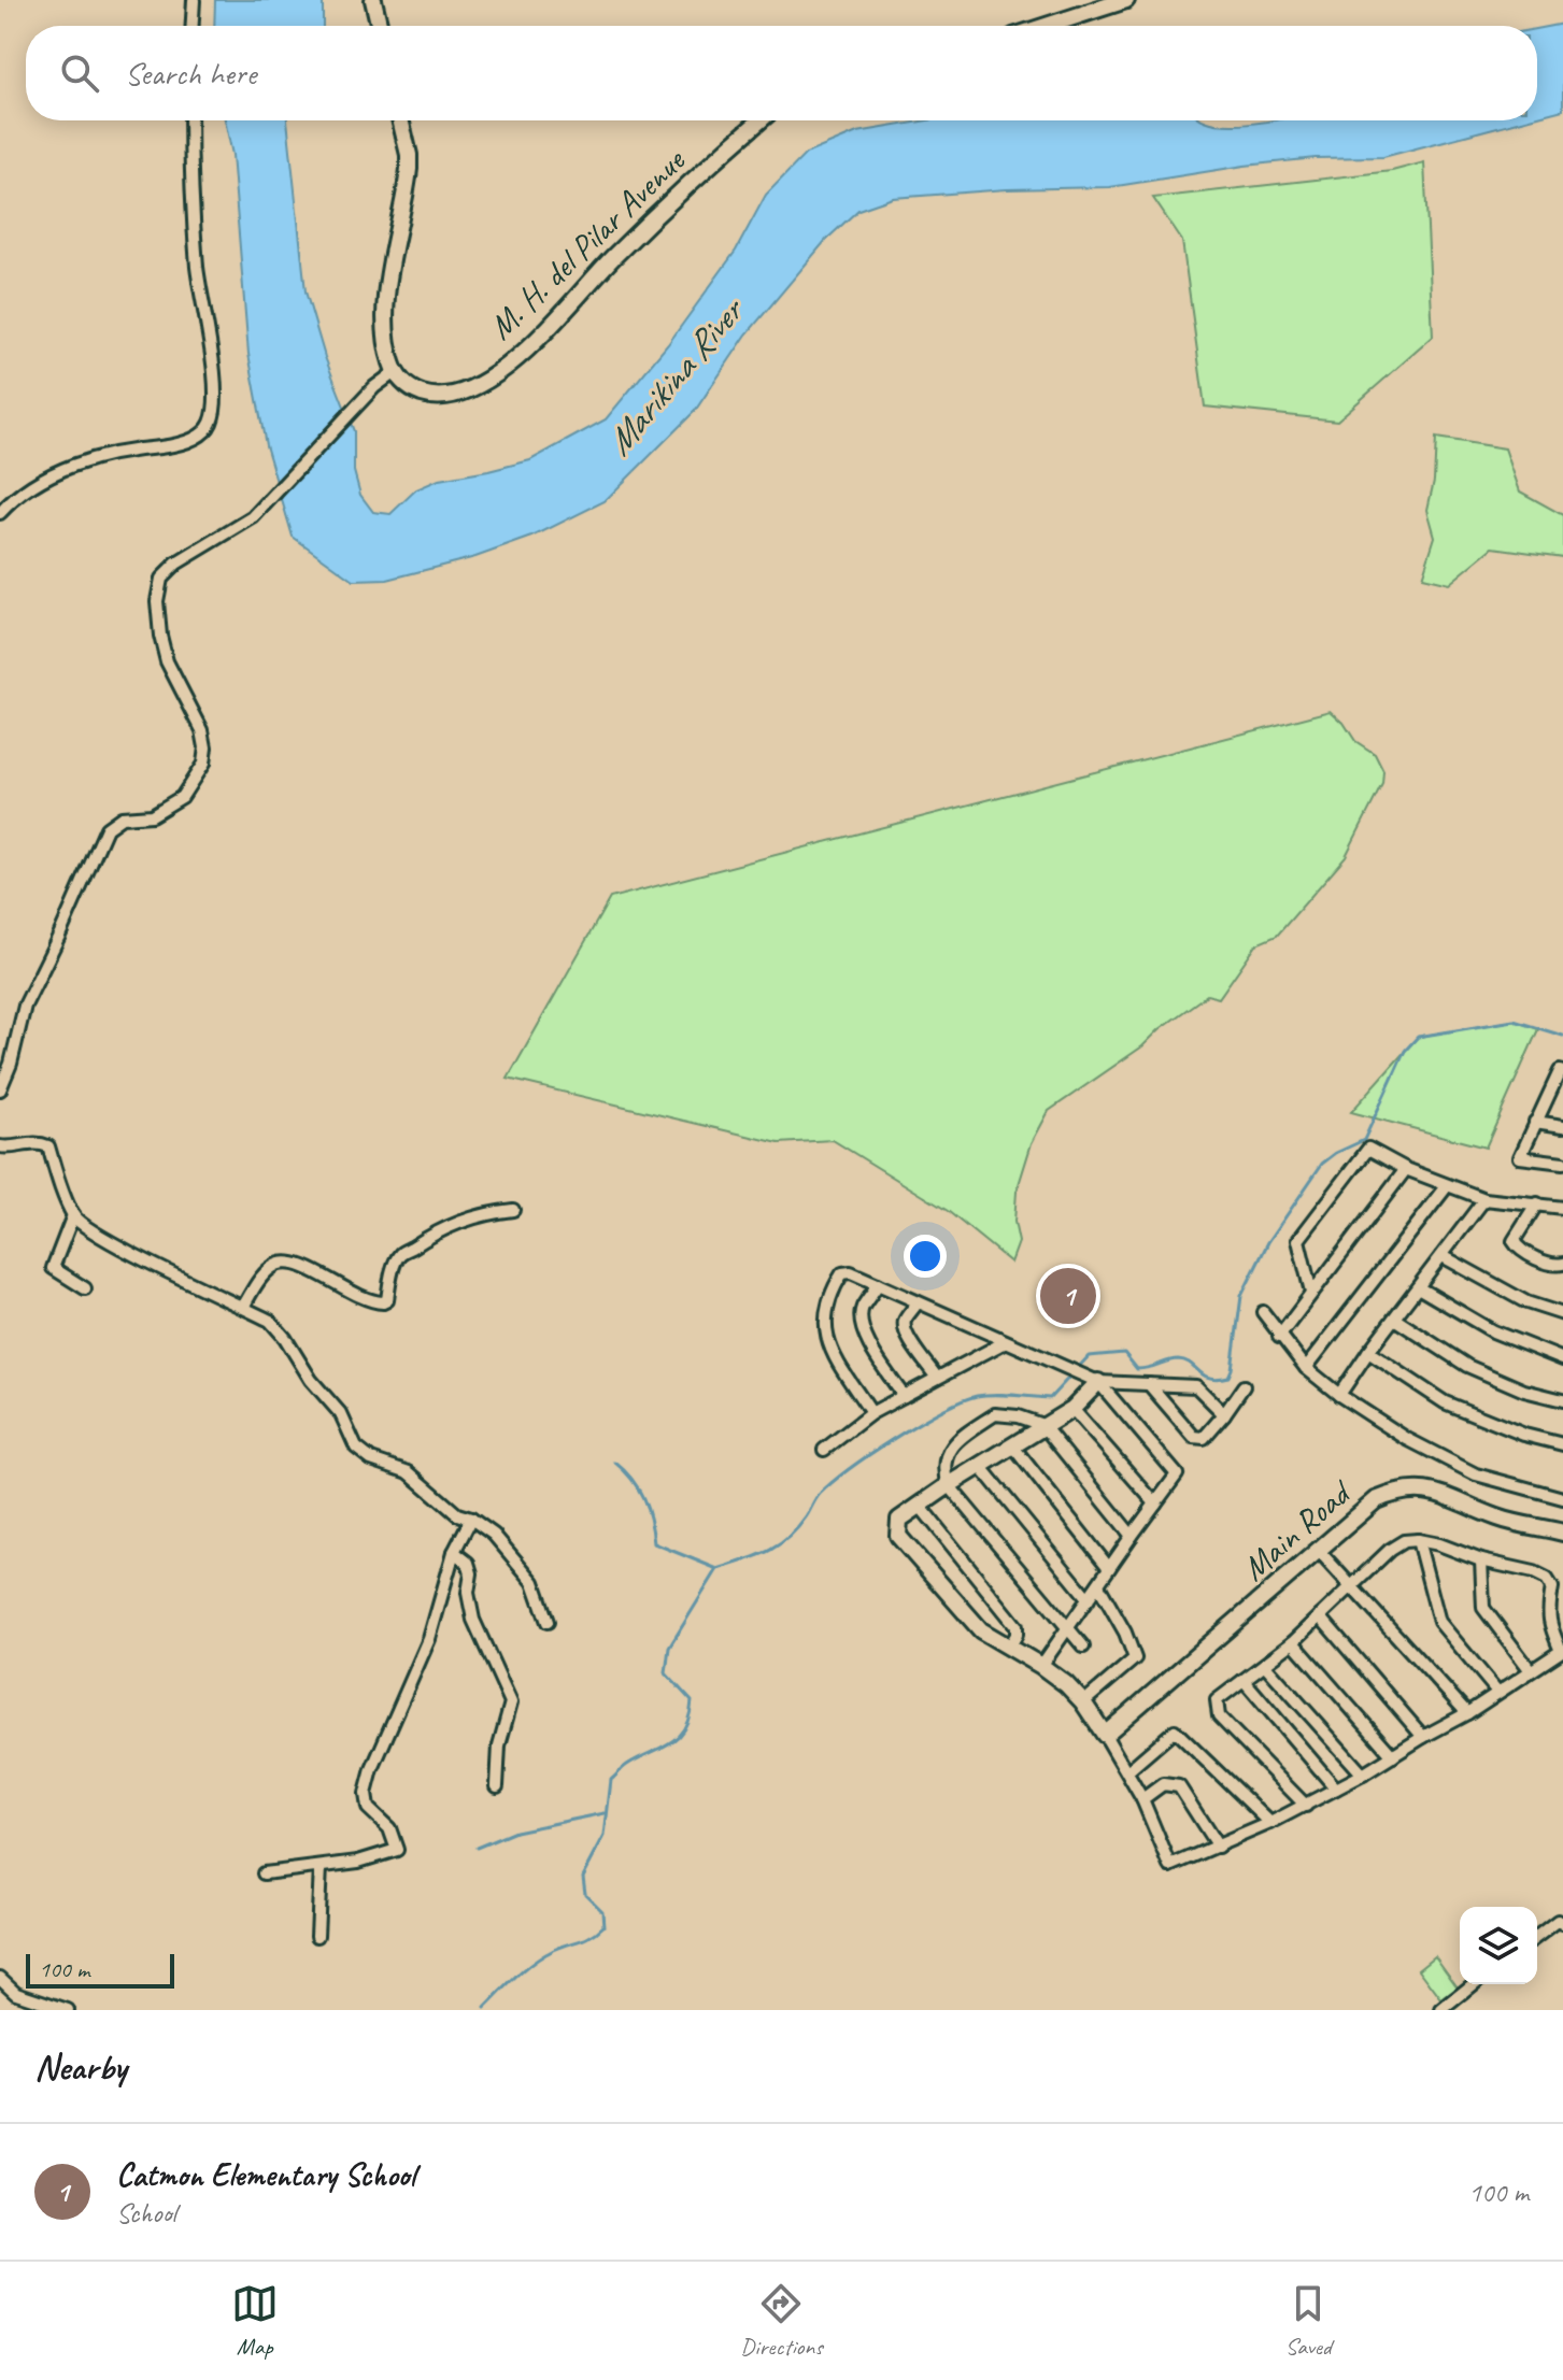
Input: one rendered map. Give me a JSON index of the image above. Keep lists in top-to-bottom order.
{
  "streets": {
    "street": ["M. H. del Pilar Avenue", "Main Road"]
  },
  "water": ["Marikina River"],
  "scale_bar": "100 m",
  "page": {
    "search": "Search here",
    "pins": "1",
    "scale": "100 m",
    "heading": "Nearby",
    "list": [
      {
        "mark": "1",
        "name": "Catmon Elementary School",
        "note": "School",
        "value": "100 m"
      }
    ],
    "nav": ["Map", "Directions", "Saved"]
  }
}
